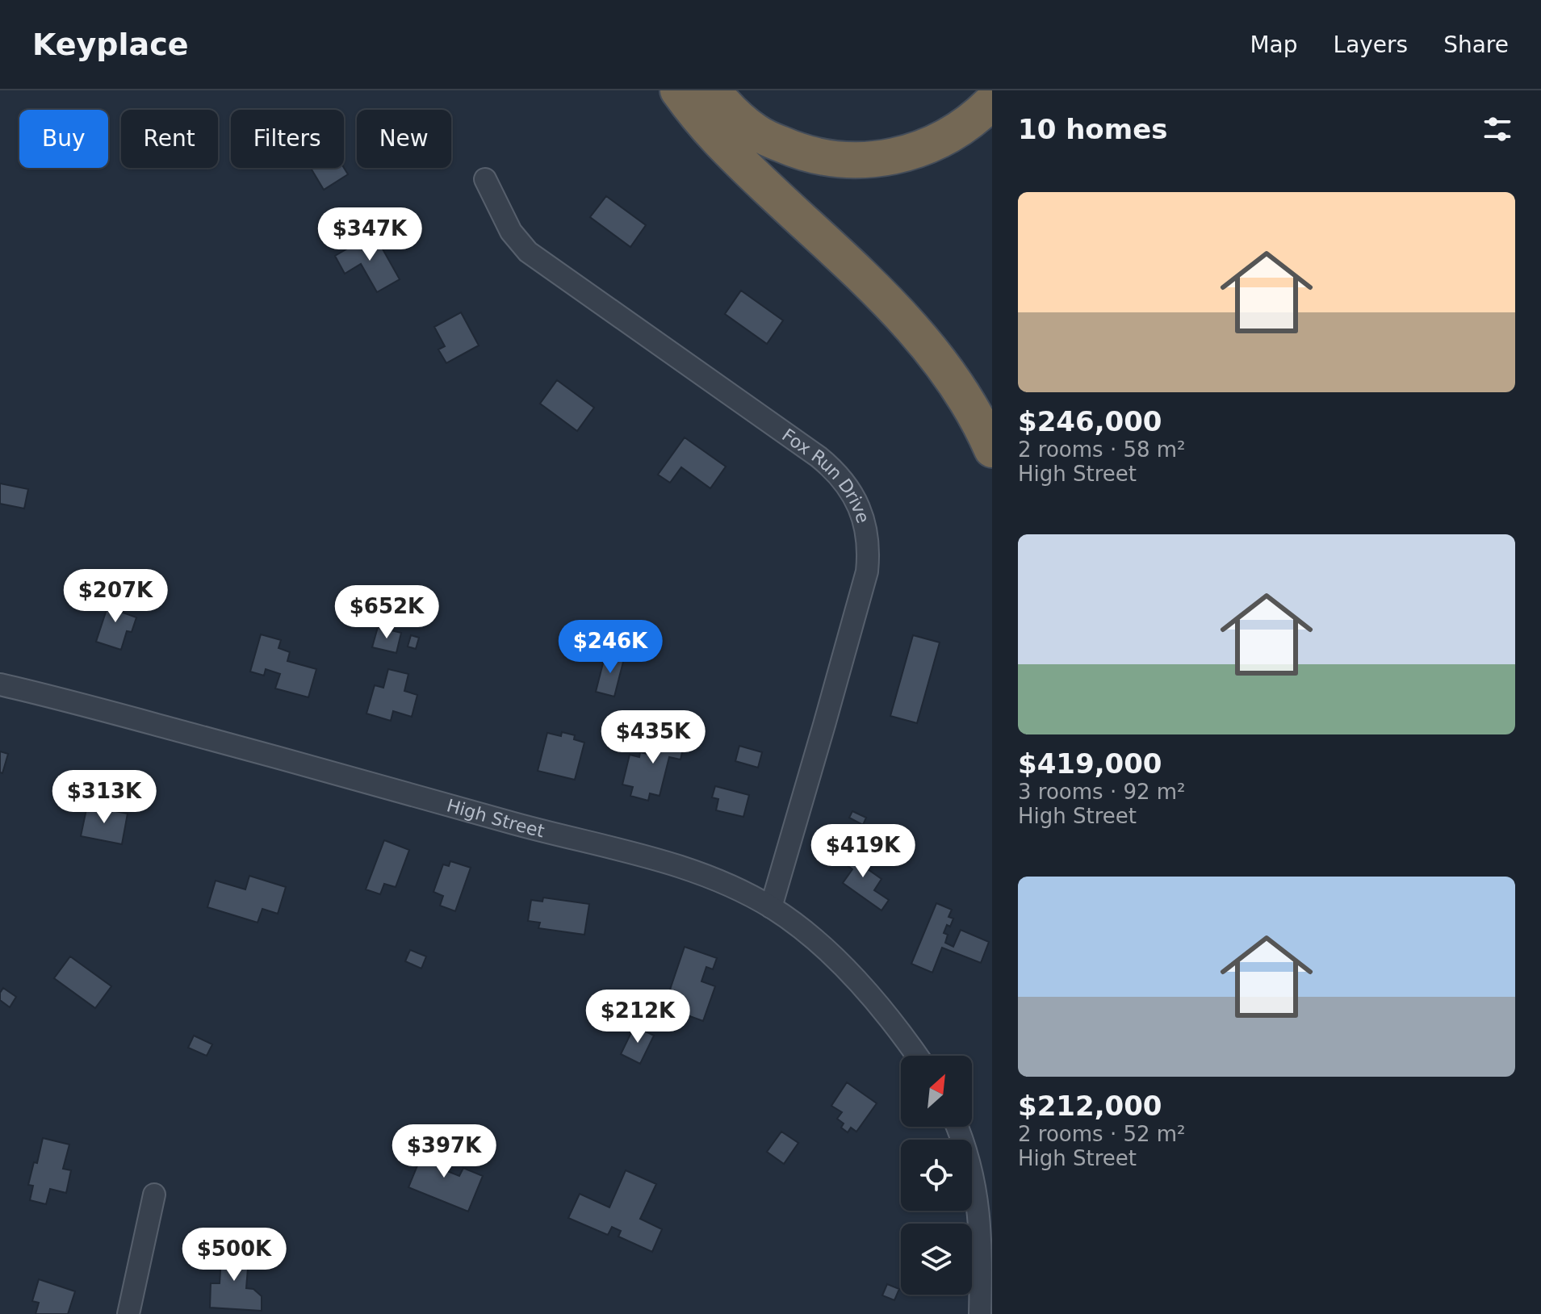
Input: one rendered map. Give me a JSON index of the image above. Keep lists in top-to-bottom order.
{
  "streets": {
    "street": ["Fox Run Drive", "High Street"]
  },
  "crossings": [
    ["Fox Run Drive", "High Street"]
  ],
  "north": "top right",
  "page": {
    "header": "Keyplace",
    "nav": ["Map", "Layers", "Share"],
    "heading": "10 homes",
    "chip": [
      "Buy",
      "Rent",
      "Filters",
      "New"
    ],
    "list": [
      {
        "name": "$246,000",
        "note": "2 rooms · 58 m² · High Street"
      },
      {
        "name": "$419,000",
        "note": "3 rooms · 92 m² · High Street"
      },
      {
        "name": "$212,000",
        "note": "2 rooms · 52 m² · High Street"
      }
    ],
    "price": [
      "$347K",
      "$207K",
      "$652K",
      "$246K",
      "$435K",
      "$313K",
      "$419K",
      "$212K",
      "$397K",
      "$500K"
    ]
  }
}
